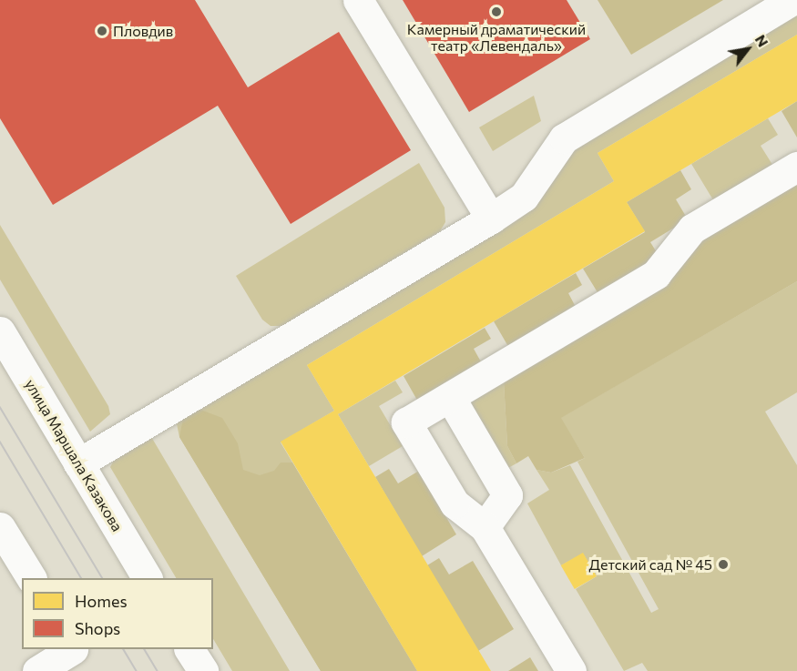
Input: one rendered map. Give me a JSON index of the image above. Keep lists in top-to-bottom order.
{
  "streets": {
    "street": ["улица Маршала Казакова"]
  },
  "places": ["Камерный драматический театр «Левендаль»", "Пловдив", "Детский сад № 45"],
  "legend": ["Homes", "Shops"],
  "north": "top right"
}
